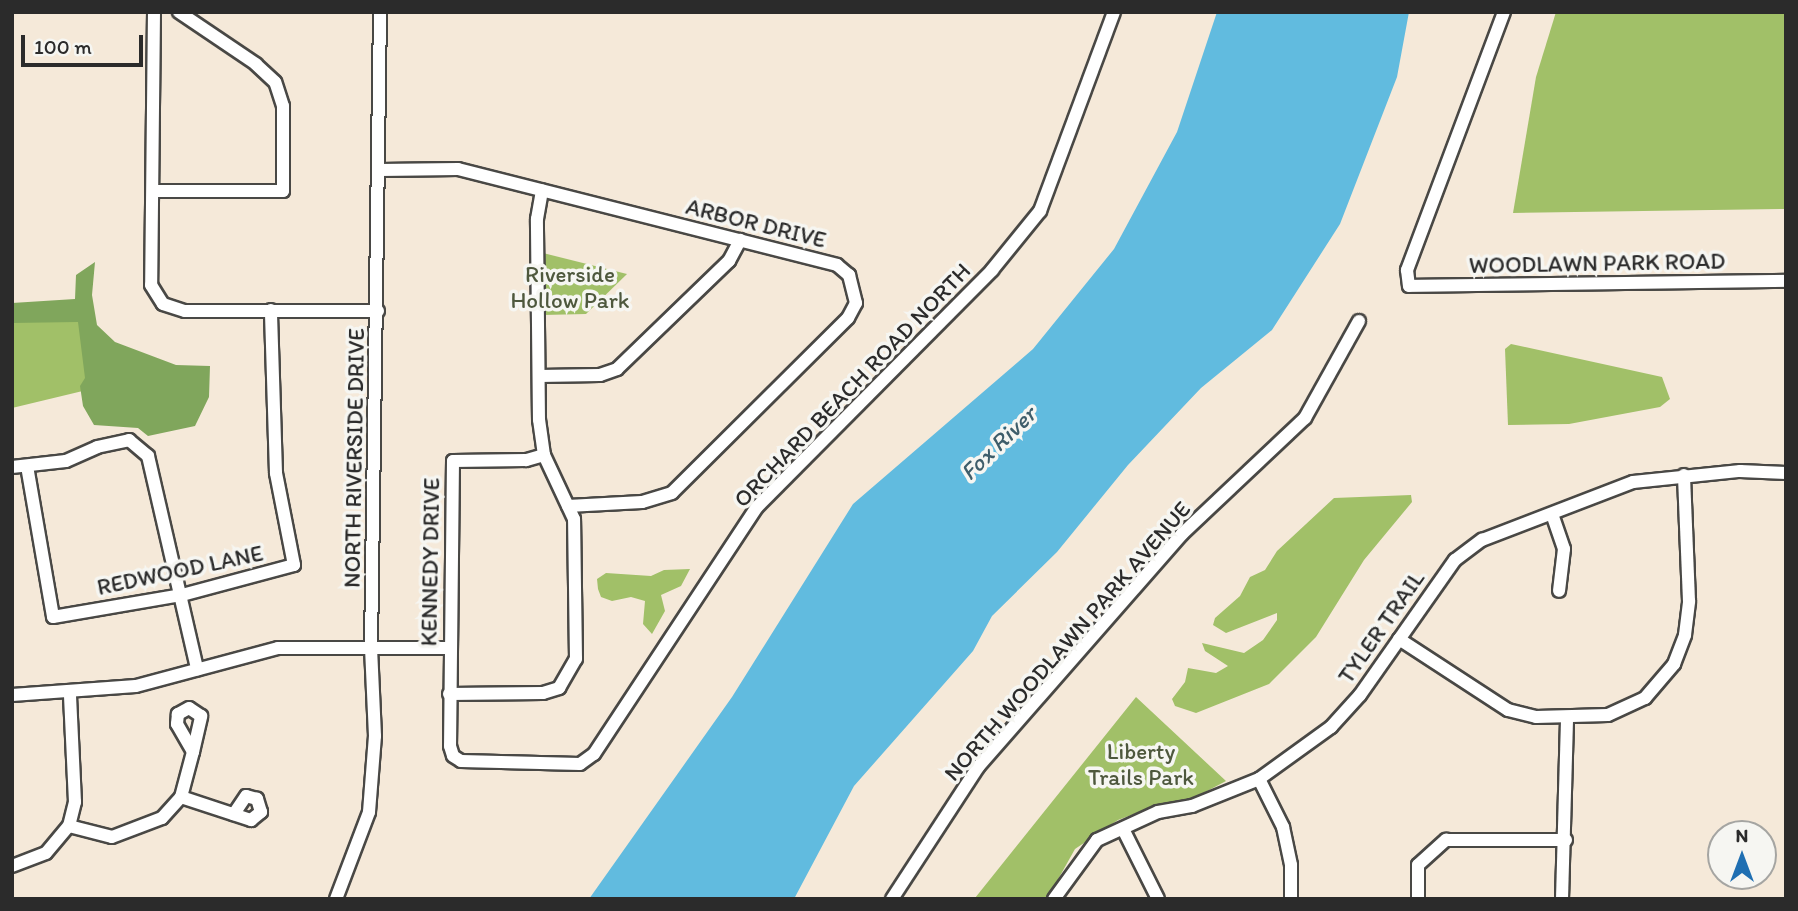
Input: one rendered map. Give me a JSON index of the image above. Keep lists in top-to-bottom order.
{
  "streets": {
    "street": [
      "ARBOR DRIVE",
      "WOODLAWN PARK ROAD",
      "ORCHARD BEACH ROAD NORTH",
      "NORTH RIVERSIDE DRIVE",
      "KENNEDY DRIVE",
      "REDWOOD LANE",
      "TYLER TRAIL",
      "NORTH WOODLAWN PARK AVENUE"
    ]
  },
  "crossings": [
    ["ARBOR DRIVE", "NORTH RIVERSIDE DRIVE"],
    ["ORCHARD BEACH ROAD NORTH", "KENNEDY DRIVE"]
  ],
  "water": ["Fox River"],
  "parks": ["Riverside Hollow Park", "Liberty Trails Park"],
  "scale_bar": "100 m",
  "north": "top"
}
